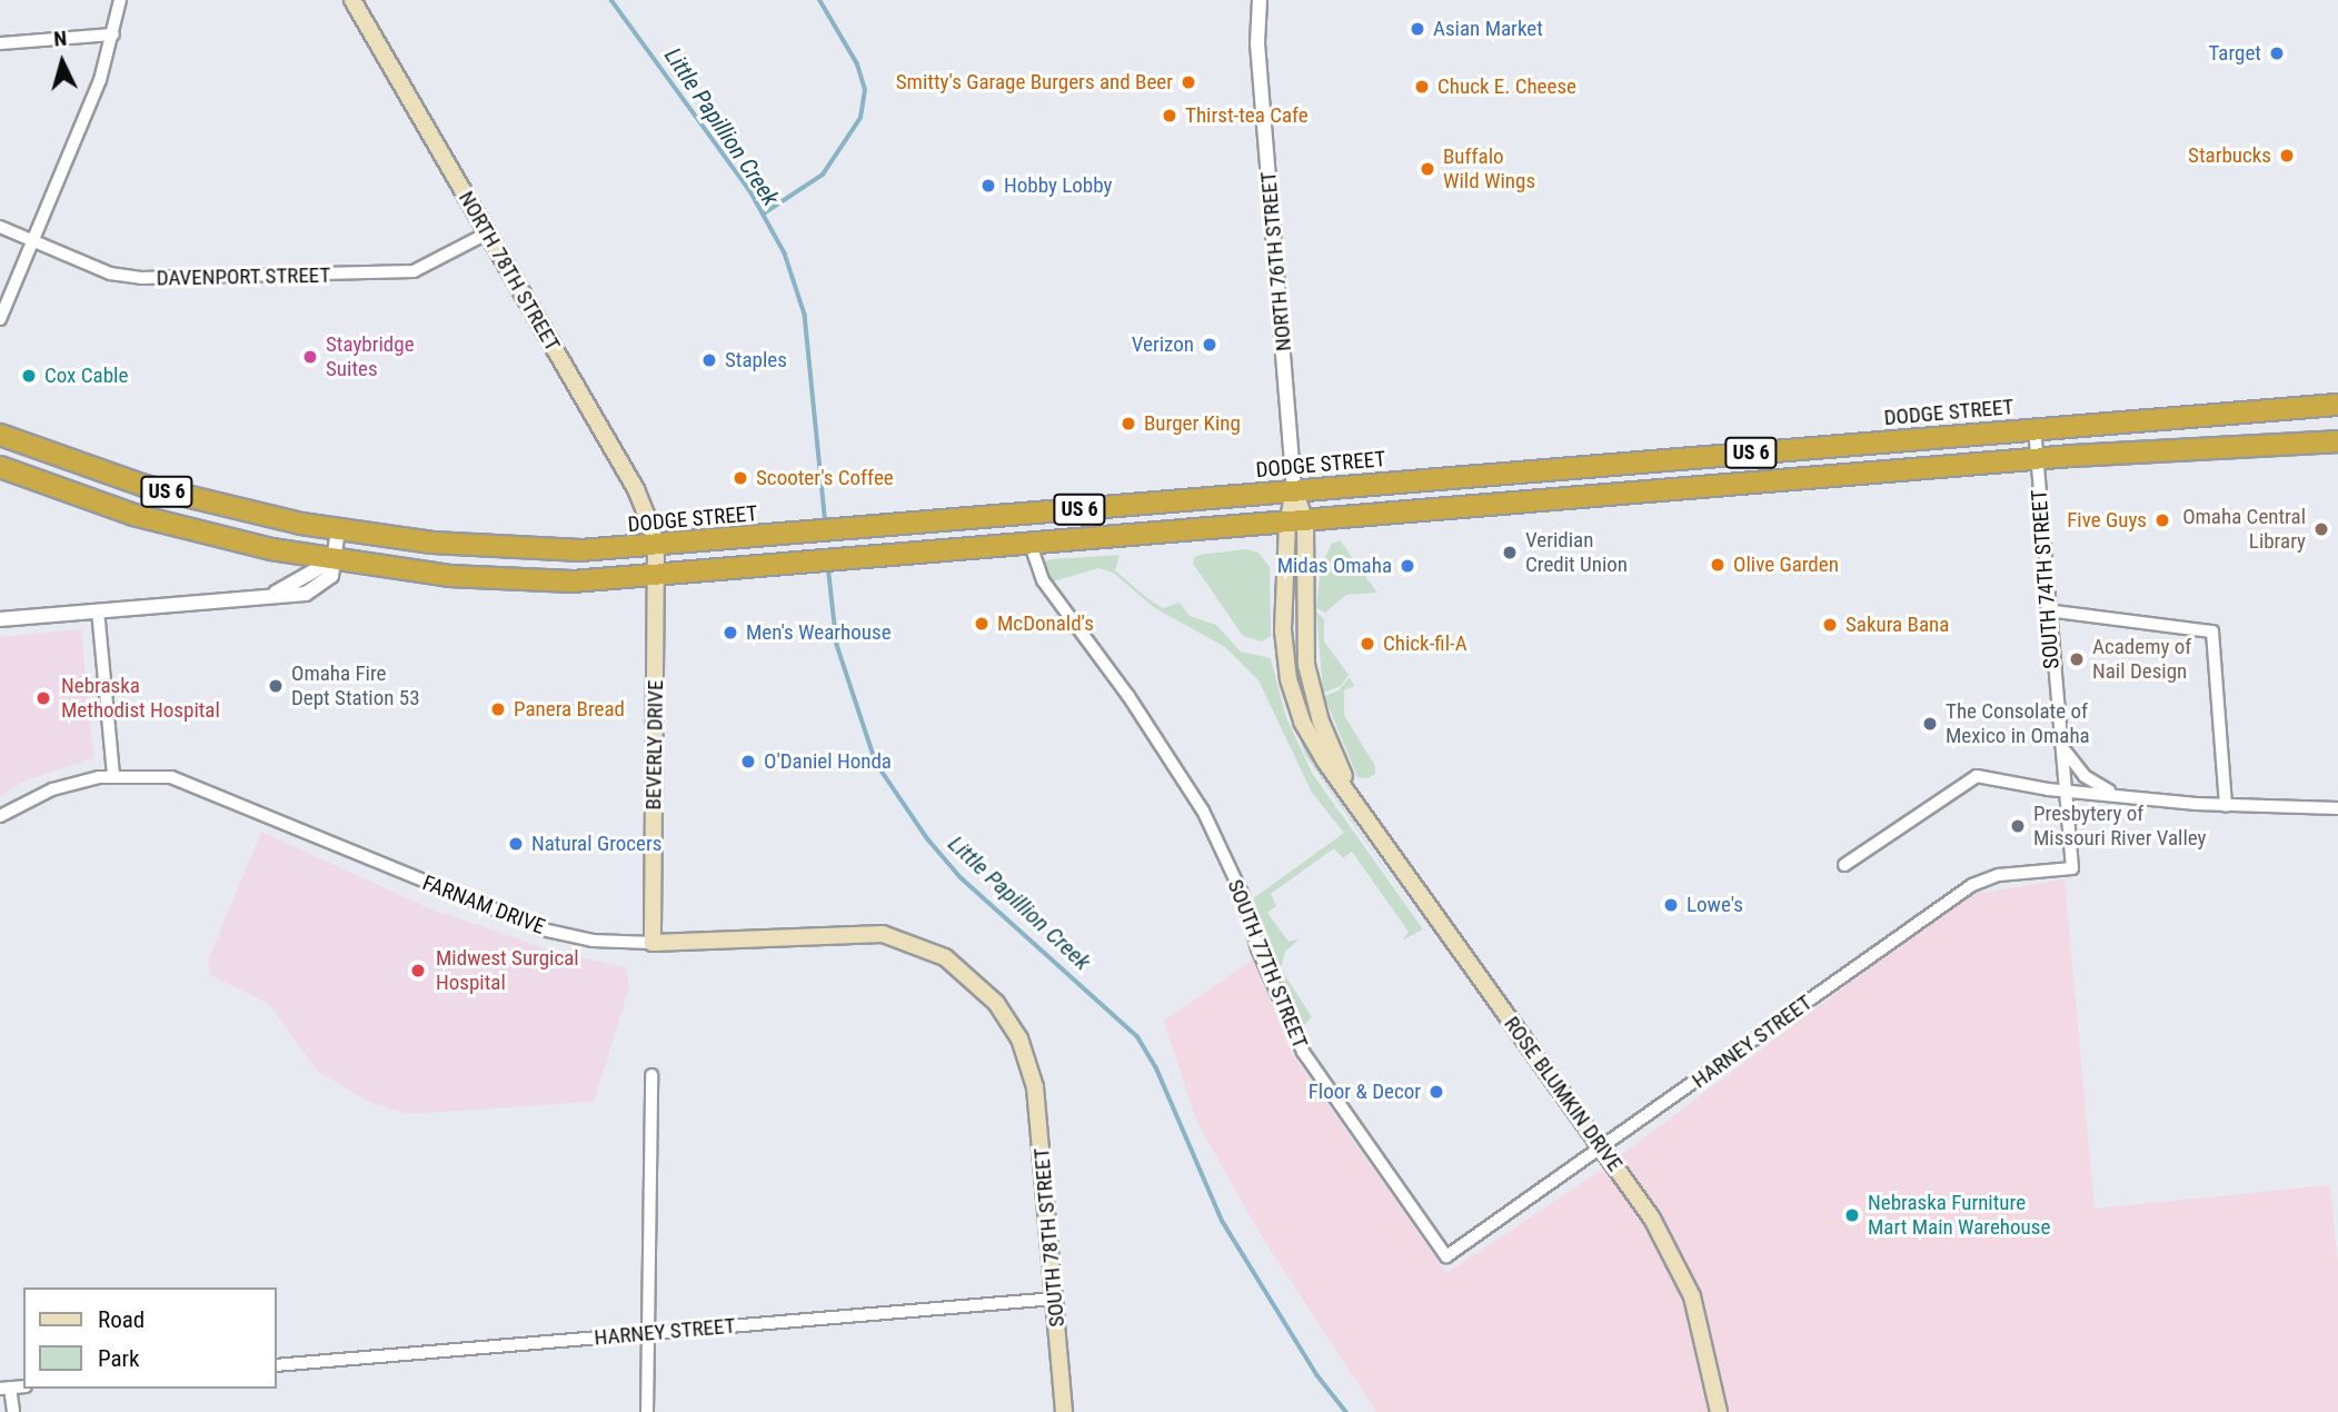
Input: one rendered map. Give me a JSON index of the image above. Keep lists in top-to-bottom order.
{
  "streets": {
    "highway": ["DODGE STREET", "US 6"],
    "main road": [
      "NORTH 76TH STREET",
      "NORTH 78TH STREET",
      "BEVERLY DRIVE",
      "FARNAM DRIVE",
      "ROSE BLUMKIN DRIVE",
      "SOUTH 78TH STREET"
    ],
    "street": [
      "DAVENPORT STREET",
      "SOUTH 74TH STREET",
      "SOUTH 77TH STREET",
      "HARNEY STREET"
    ]
  },
  "crossings": [
    ["NORTH 76TH STREET", "DODGE STREET"],
    ["NORTH 76TH STREET", "US 6"],
    ["NORTH 76TH STREET", "ROSE BLUMKIN DRIVE"],
    ["NORTH 78TH STREET", "DAVENPORT STREET"],
    ["NORTH 78TH STREET", "DODGE STREET"],
    ["NORTH 78TH STREET", "BEVERLY DRIVE"],
    ["DODGE STREET", "US 6"],
    ["DODGE STREET", "SOUTH 74TH STREET"],
    ["DODGE STREET", "BEVERLY DRIVE"],
    ["US 6", "SOUTH 74TH STREET"],
    ["US 6", "BEVERLY DRIVE"],
    ["US 6", "SOUTH 77TH STREET"],
    ["US 6", "ROSE BLUMKIN DRIVE"],
    ["SOUTH 74TH STREET", "HARNEY STREET"],
    ["BEVERLY DRIVE", "FARNAM DRIVE"],
    ["FARNAM DRIVE", "SOUTH 78TH STREET"],
    ["SOUTH 77TH STREET", "HARNEY STREET"],
    ["HARNEY STREET", "ROSE BLUMKIN DRIVE"],
    ["HARNEY STREET", "SOUTH 78TH STREET"]
  ],
  "water": ["Little Papillion Creek"],
  "places": [
    "Asian Market",
    "Target",
    "Smitty's Garage Burgers and Beer",
    "Chuck E. Cheese",
    "Thirst-tea Cafe",
    "Starbucks",
    "Buffalo Wild Wings",
    "Hobby Lobby",
    "Verizon",
    "Staybridge Suites",
    "Staples",
    "Cox Cable",
    "Burger King",
    "Scooter's Coffee",
    "Five Guys",
    "Omaha Central Library",
    "Veridian Credit Union",
    "Olive Garden",
    "Midas Omaha",
    "McDonald's",
    "Sakura Bana",
    "Men's Wearhouse",
    "Chick-fil-A",
    "Academy of Nail Design",
    "Omaha Fire Dept Station 53",
    "Nebraska Methodist Hospital",
    "Panera Bread",
    "The Consolate of Mexico in Omaha",
    "O'Daniel Honda",
    "Presbytery of Missouri River Valley",
    "Natural Grocers",
    "Lowe's",
    "Midwest Surgical Hospital",
    "Floor & Decor",
    "Nebraska Furniture Mart Main Warehouse"
  ],
  "legend": ["Road", "Park"],
  "north": "top"
}
